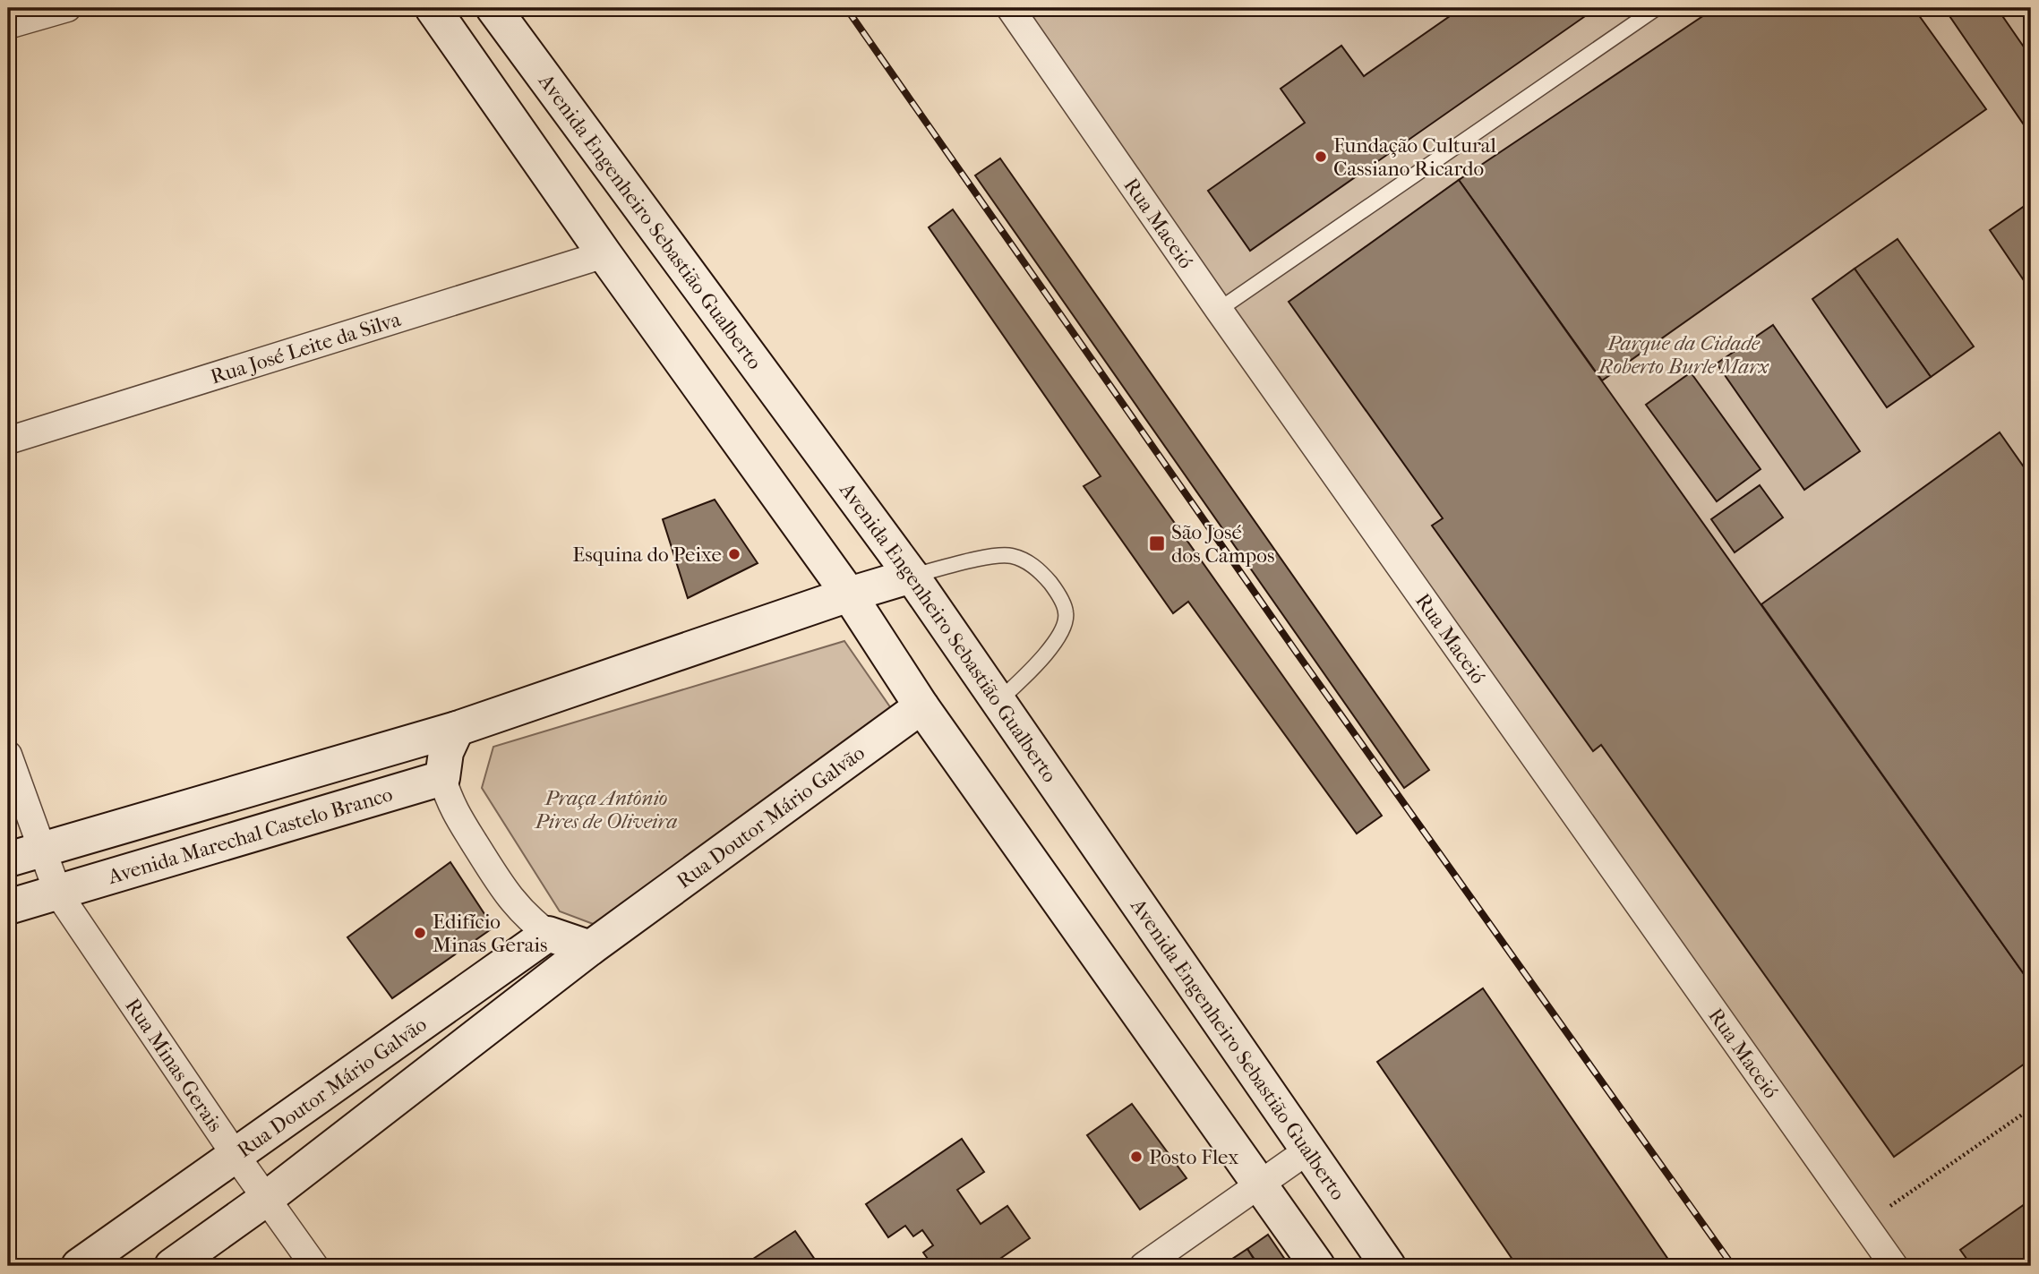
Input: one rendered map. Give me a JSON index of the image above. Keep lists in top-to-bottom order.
{
  "streets": {
    "main road": ["Avenida Engenheiro Sebastião Gualberto", "Rua Doutor Mário Galvão", "Avenida Marechal Castelo Branco"],
    "street": ["Rua Maceió", "Rua José Leite da Silva", "Rua Minas Gerais"]
  },
  "crossings": [
    ["Rua Doutor Mário Galvão", "Rua Minas Gerais"],
    ["Avenida Marechal Castelo Branco", "Rua Minas Gerais"]
  ],
  "parks": ["Parque da Cidade Roberto Burle Marx", "Praça Antônio Pires de Oliveira"],
  "places": {
    "other": [
      "Fundação Cultural Cassiano Ricardo",
      "Esquina do Peixe",
      "Edifício Minas Gerais",
      "Posto Flex"
    ],
    "transit": ["São José dos Campos"]
  }
}
